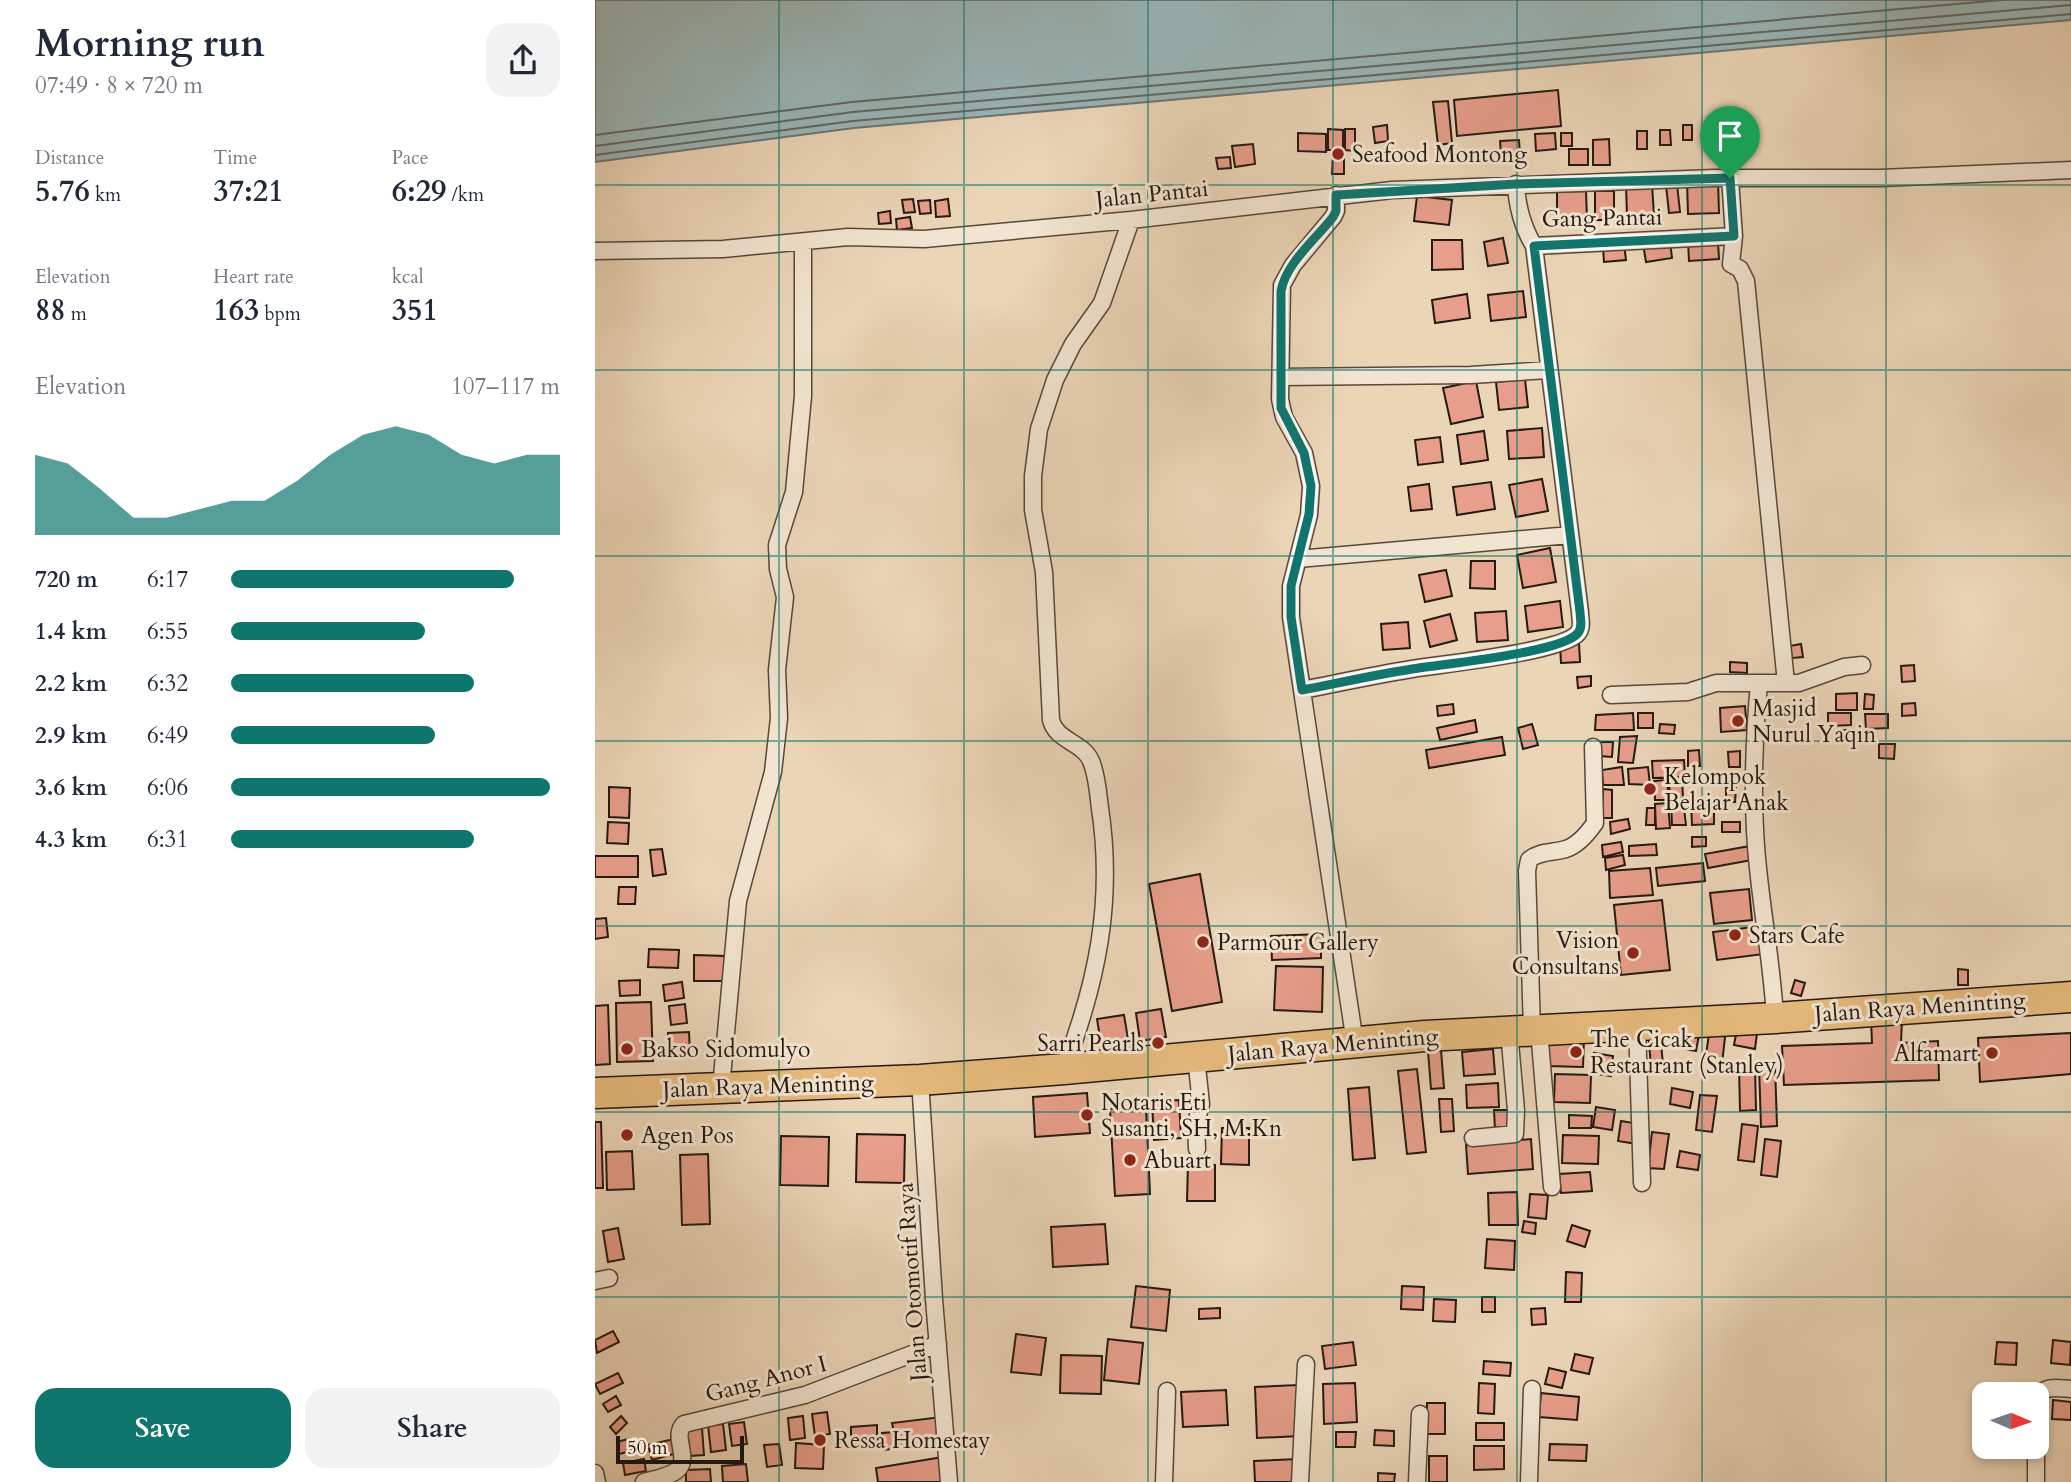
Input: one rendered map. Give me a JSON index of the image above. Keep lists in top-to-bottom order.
{
  "streets": {
    "highway": ["Jalan Raya Meninting"],
    "street": [
      "Jalan Pantai",
      "Gang Pantai",
      "Jalan Otomotif Raya",
      "Gang Anor I"
    ]
  },
  "crossings": [
    ["Jalan Pantai", "Gang Pantai"],
    ["Jalan Raya Meninting", "Jalan Otomotif Raya"],
    ["Jalan Otomotif Raya", "Gang Anor I"]
  ],
  "places": [
    "Seafood Montong",
    "Masjid Nurul Yaqin",
    "Kelompok Belajar Anak",
    "Stars Cafe",
    "Parmour Gallery",
    "Vision Consultans",
    "Sarri Pearls",
    "Bakso Sidomulyo",
    "The Cicak Restaurant (Stanley)",
    "Alfamart",
    "Notaris Eti Susanti, SH, M.Kn",
    "Agen Pos",
    "Abuart",
    "Ressa Homestay"
  ],
  "scale_bar": "50 m",
  "north": "right",
  "page": {
    "heading": ["Morning run", "07:49 · 8 × 720 m"],
    "stats": [
      ["Distance", "5.76 km"],
      ["Time", "37:21"],
      ["Pace", "6:29 /km"],
      ["Elevation", "88 m"],
      ["Heart rate", "163 bpm"],
      ["kcal", "351"]
    ],
    "chart": ["Elevation", "107–117 m"],
    "list": [
      {
        "name": "720 m",
        "note": "6:17"
      },
      {
        "name": "1.4 km",
        "note": "6:55"
      },
      {
        "name": "2.2 km",
        "note": "6:32"
      },
      {
        "name": "2.9 km",
        "note": "6:49"
      },
      {
        "name": "3.6 km",
        "note": "6:06"
      },
      {
        "name": "4.3 km",
        "note": "6:31"
      }
    ],
    "buttons": ["Save", "Share"],
    "scale": "50 m"
  }
}
